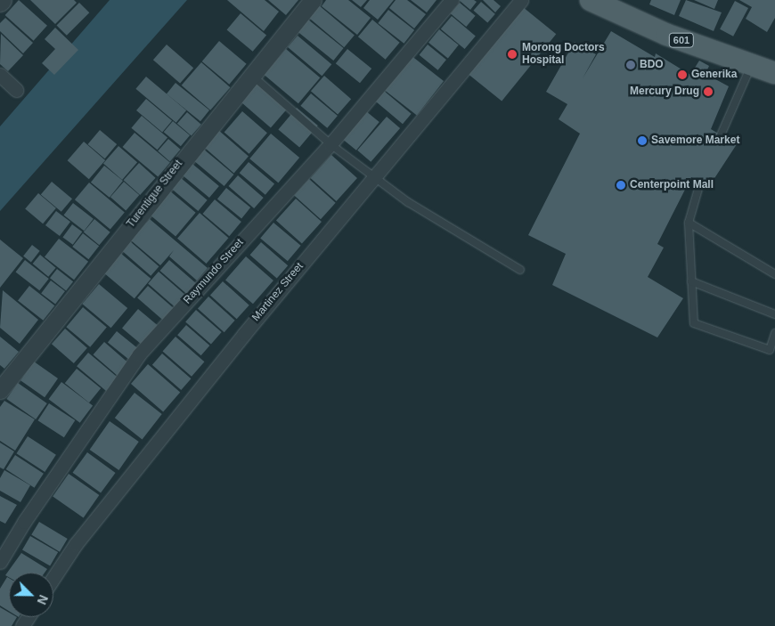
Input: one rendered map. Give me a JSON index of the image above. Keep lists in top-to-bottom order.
{
  "streets": {
    "main road": ["601"],
    "street": ["Turentigue Street", "Raymundo Street", "Martinez Street"]
  },
  "places": [
    "Morong Doctors Hospital",
    "BDO",
    "Generika",
    "Mercury Drug",
    "Savemore Market",
    "Centerpoint Mall"
  ],
  "north": "bottom right"
}
